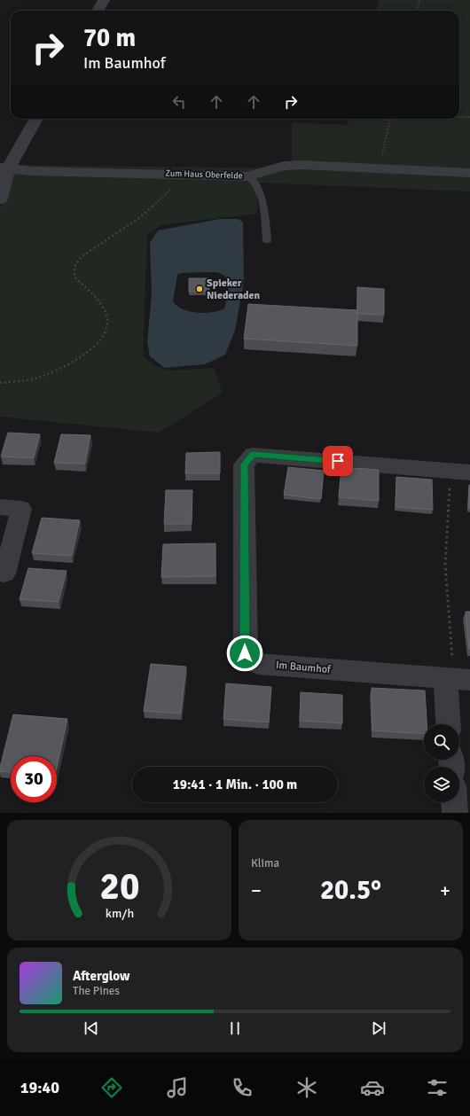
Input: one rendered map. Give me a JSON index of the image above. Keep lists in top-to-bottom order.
{
  "streets": {
    "street": ["Zum Haus Oberfelde", "Im Baumhof"]
  },
  "places": ["Spieker Niederaden"],
  "page": {
    "turn": ["70 m", "Im Baumhof"],
    "limit": "30",
    "trip": "19:41 · 1 Min. · 100 m",
    "tile": "Klima",
    "heat": ["−", "20.5°", "+"],
    "song": ["Afterglow", "The Pines"],
    "tabs": "19:40",
    "gauge": ["20", "km/h"]
  }
}
